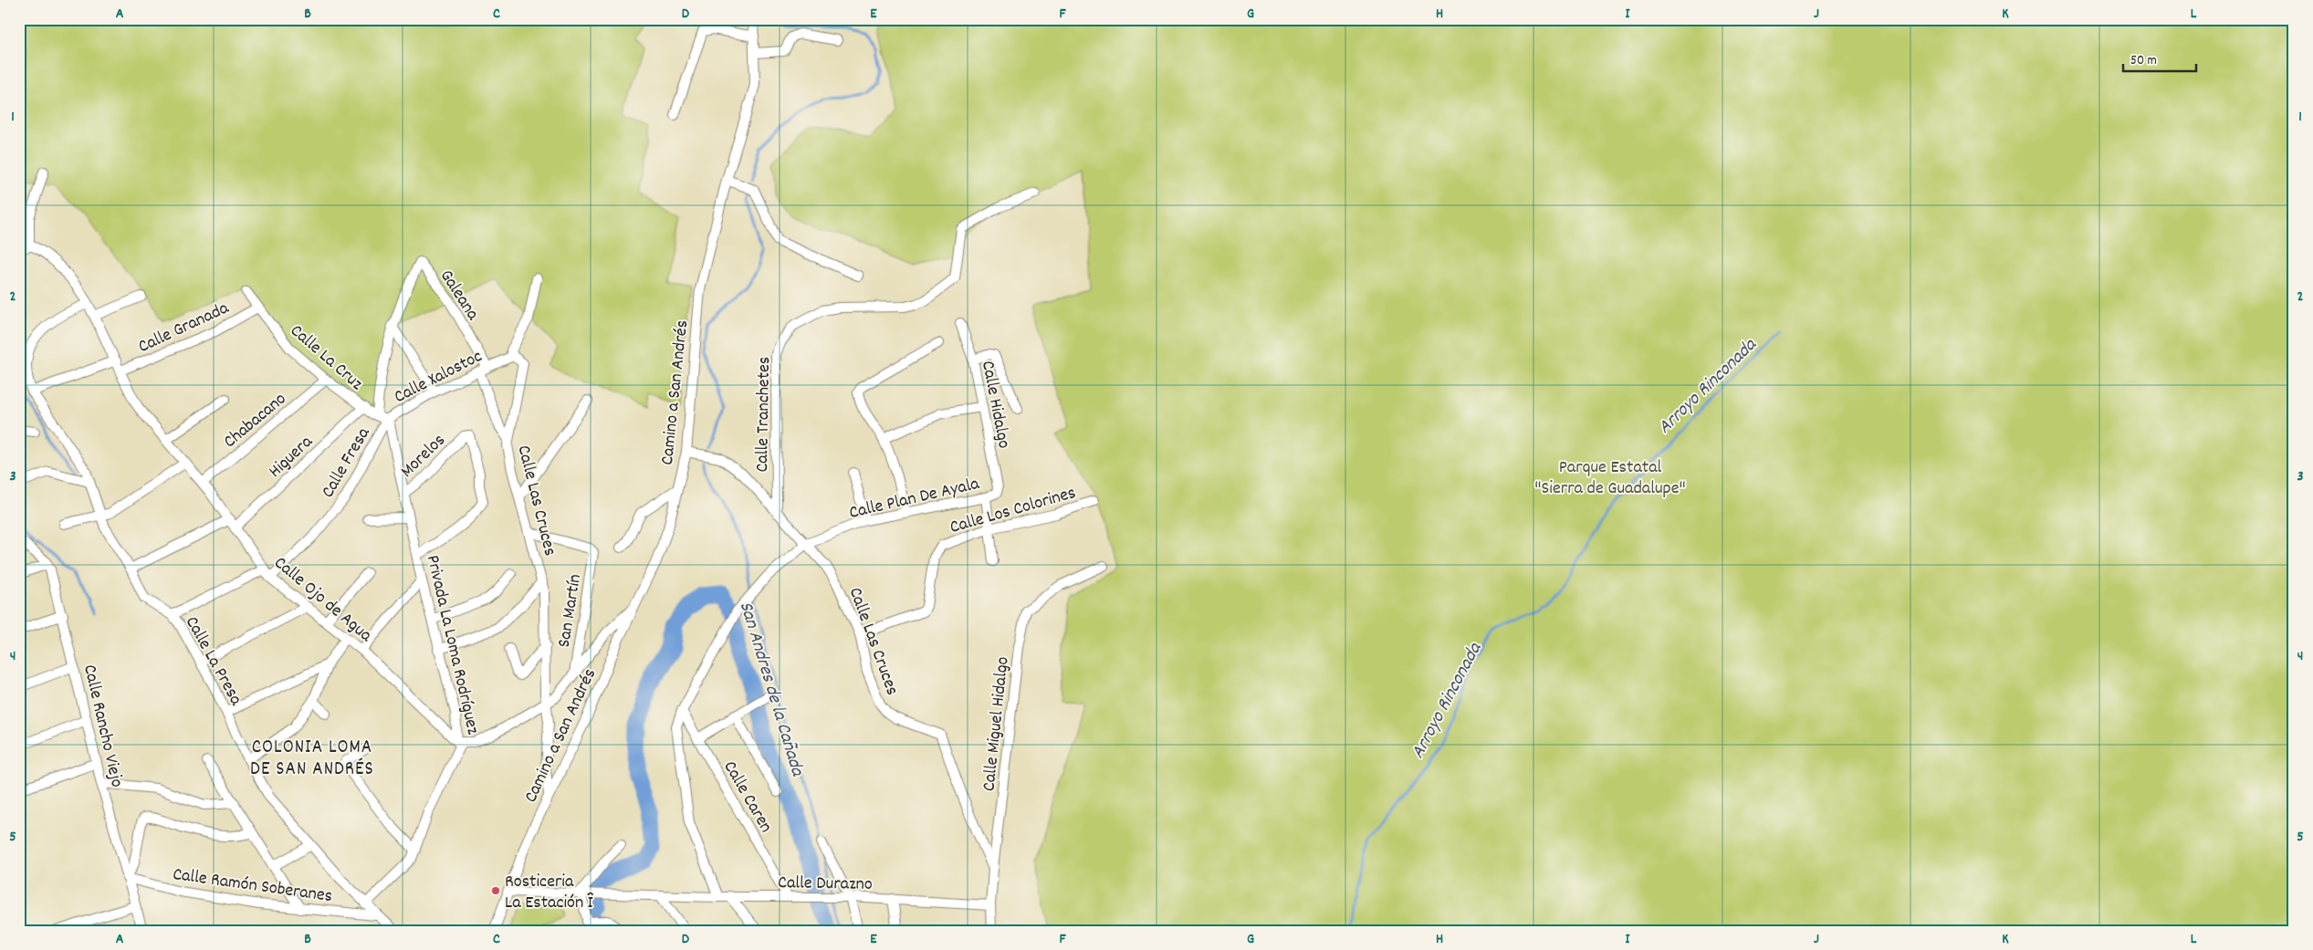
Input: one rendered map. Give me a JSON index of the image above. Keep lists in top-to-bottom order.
{
  "streets": {
    "street": [
      "Galeana",
      "Calle Granada",
      "Calle La Cruz",
      "Calle Xalostoc",
      "Camino a San Andrés",
      "Calle Hidalgo",
      "Calle Tranchetes",
      "Chabacano",
      "Morelos",
      "Higuera",
      "Calle Fresa",
      "Calle Plan De Ayala",
      "Calle Las Cruces",
      "Calle Los Colorines",
      "Calle Ojo de Agua",
      "San Martín",
      "Privada La Loma Rodríguez",
      "Calle La Presa",
      "Calle Miguel Hidalgo",
      "Calle Rancho Viejo",
      "Calle Caren",
      "Calle Durazno",
      "Calle Ramón Soberanes"
    ]
  },
  "crossings": [
    ["Galeana", "Calle Xalostoc"],
    ["Galeana", "Calle Las Cruces"],
    ["Calle Granada", "Calle La Cruz"],
    ["Calle Granada", "Calle Ojo de Agua"],
    ["Calle La Cruz", "Calle Xalostoc"],
    ["Calle La Cruz", "Chabacano"],
    ["Calle La Cruz", "Higuera"],
    ["Calle Xalostoc", "Calle Fresa"],
    ["Calle Xalostoc", "Calle Las Cruces"],
    ["Calle Xalostoc", "Privada La Loma Rodríguez"],
    ["Camino a San Andrés", "Calle Las Cruces"],
    ["Camino a San Andrés", "Calle Durazno"],
    ["Calle Hidalgo", "Calle Plan De Ayala"],
    ["Calle Tranchetes", "Calle Las Cruces"],
    ["Chabacano", "Calle Ojo de Agua"],
    ["Morelos", "Privada La Loma Rodríguez"],
    ["Higuera", "Calle Ojo de Agua"],
    ["Higuera", "Calle La Presa"],
    ["Calle Fresa", "Calle Ojo de Agua"],
    ["Calle Fresa", "Privada La Loma Rodríguez"],
    ["Calle Plan De Ayala", "Calle Las Cruces"],
    ["Calle Plan De Ayala", "Calle Caren"],
    ["Calle Plan De Ayala", "Calle Durazno"],
    ["Calle Las Cruces", "Calle Los Colorines"],
    ["Calle Las Cruces", "San Martín"],
    ["Calle Las Cruces", "Calle Miguel Hidalgo"],
    ["Calle Ojo de Agua", "Privada La Loma Rodríguez"],
    ["Privada La Loma Rodríguez", "Calle La Presa"],
    ["Calle La Presa", "Calle Ramón Soberanes"],
    ["Calle Miguel Hidalgo", "Calle Durazno"],
    ["Calle Rancho Viejo", "Calle Ramón Soberanes"],
    ["Calle Caren", "Calle Durazno"]
  ],
  "districts": ["COLONIA LOMA DE SAN ANDRÉS"],
  "water": ["Arroyo Rinconada", "San Andres de la Cañada"],
  "parks": ["Parque Estatal \"Sierra de Guadalupe\""],
  "places": ["Rosticeria La Estación Î"],
  "scale_bar": "50 m",
  "grid": {
    "columns": [
      "A",
      "B",
      "C",
      "D",
      "E",
      "F",
      "G",
      "H",
      "I",
      "J",
      "K",
      "L"
    ],
    "rows": [
      "1",
      "2",
      "3",
      "4",
      "5"
    ]
  }
}
